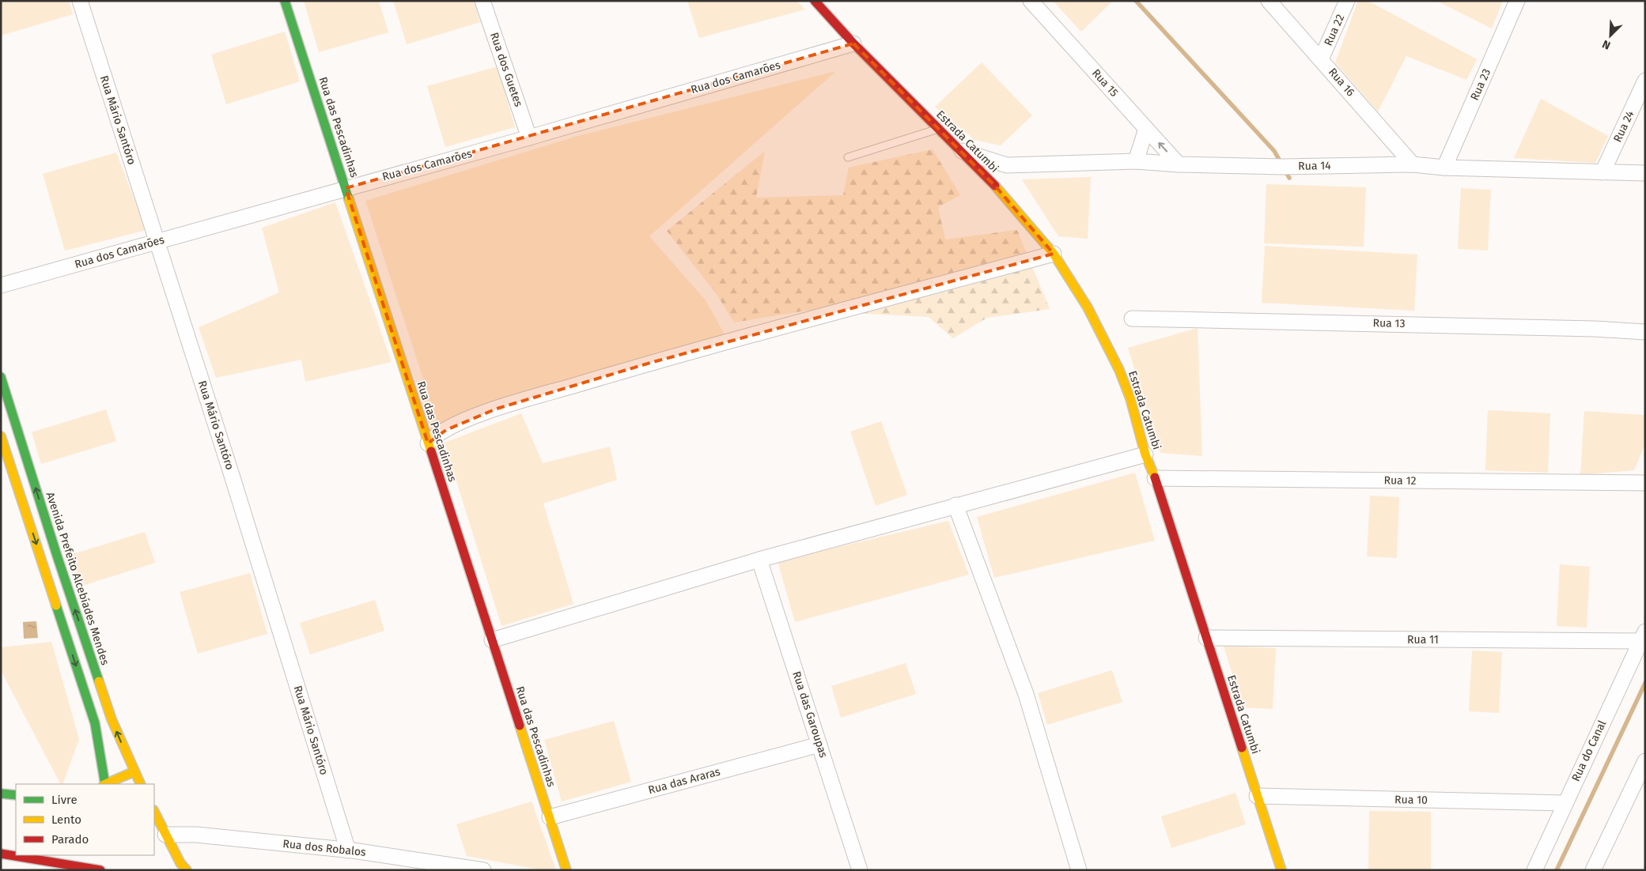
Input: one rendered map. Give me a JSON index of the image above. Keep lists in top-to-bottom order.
{
  "streets": {
    "main road": ["Rua das Pescadinhas", "Estrada Catumbi", "Avenida Prefeito Alcebíades Mendes"],
    "street": [
      "Rua 22",
      "Rua dos Guetes",
      "Rua dos Camarões",
      "Rua 16",
      "Rua 15",
      "Rua 23",
      "Rua Mário Santóro",
      "Rua 24",
      "Rua 14",
      "Rua 13",
      "Rua 12",
      "Rua 11",
      "Rua das Garoupas",
      "Rua do Canal",
      "Rua das Araras",
      "Rua 10",
      "Rua dos Robalos"
    ]
  },
  "crossings": [
    ["Rua 22", "Rua 16"],
    ["Rua dos Guetes", "Rua dos Camarões"],
    ["Rua dos Camarões", "Rua Mário Santóro"],
    ["Rua dos Camarões", "Rua das Pescadinhas"],
    ["Rua dos Camarões", "Estrada Catumbi"],
    ["Rua 16", "Rua 14"],
    ["Rua 15", "Rua 14"],
    ["Rua 23", "Rua 14"],
    ["Rua Mário Santóro", "Rua dos Robalos"],
    ["Rua 24", "Rua 14"],
    ["Rua das Pescadinhas", "Rua das Araras"],
    ["Estrada Catumbi", "Rua 14"],
    ["Estrada Catumbi", "Rua 12"],
    ["Estrada Catumbi", "Rua 11"],
    ["Estrada Catumbi", "Rua 10"],
    ["Rua 11", "Rua do Canal"],
    ["Rua das Garoupas", "Rua das Araras"],
    ["Rua do Canal", "Rua 10"]
  ],
  "legend": ["Livre", "Lento", "Parado"],
  "north": "bottom left"
}
